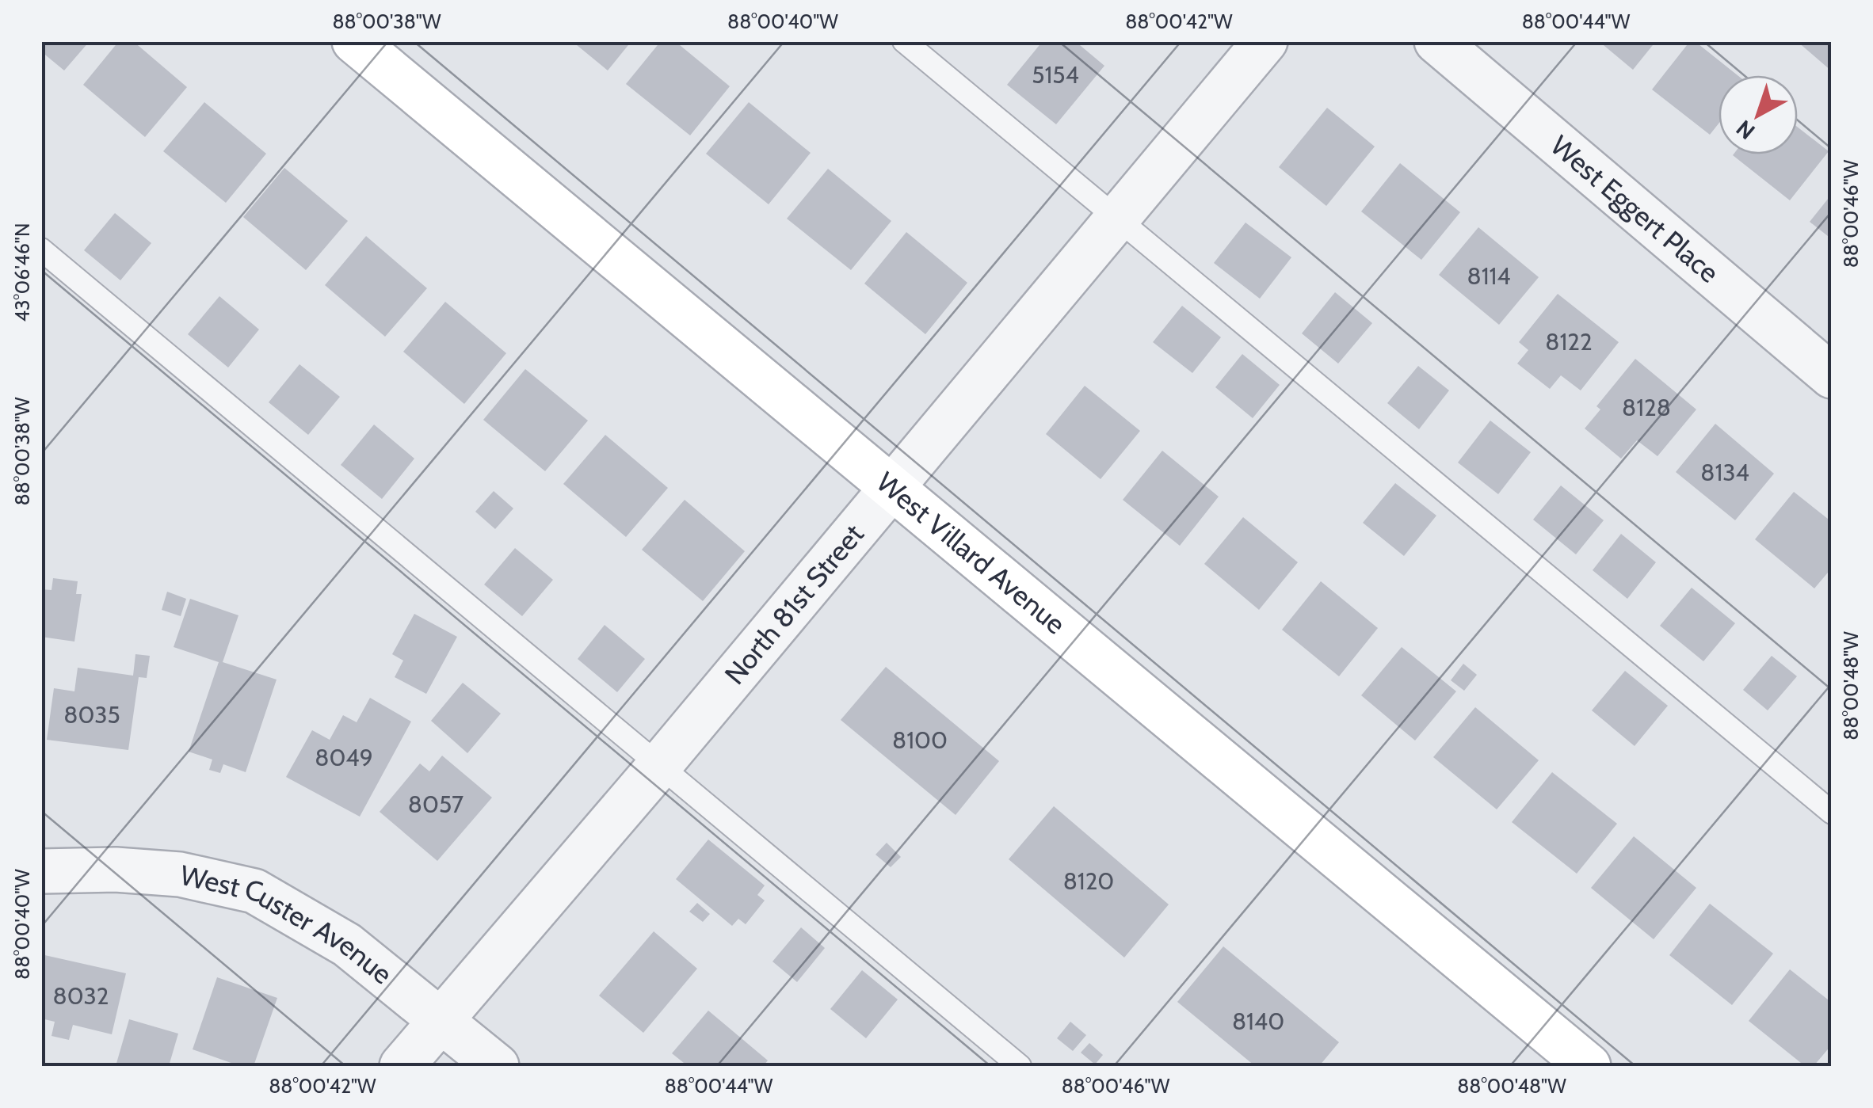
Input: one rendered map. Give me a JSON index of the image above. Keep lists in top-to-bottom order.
{
  "streets": {
    "street": [
      "West Eggert Place",
      "West Villard Avenue",
      "North 81st Street",
      "West Custer Avenue"
    ]
  },
  "crossings": [
    ["West Villard Avenue", "North 81st Street"],
    ["North 81st Street", "West Custer Avenue"]
  ],
  "house_numbers": [
    "5154",
    "8114",
    "8122",
    "8128",
    "8134",
    "8035",
    "8100",
    "8049",
    "8057",
    "8120",
    "8032",
    "8140"
  ],
  "north": "bottom left",
  "coordinates": [
    "88°00'38\"W",
    "88°00'40\"W",
    "88°00'42\"W",
    "88°00'44\"W",
    "88°00'46\"W",
    "43°06'46\"N",
    "88°00'48\"W"
  ]
}
